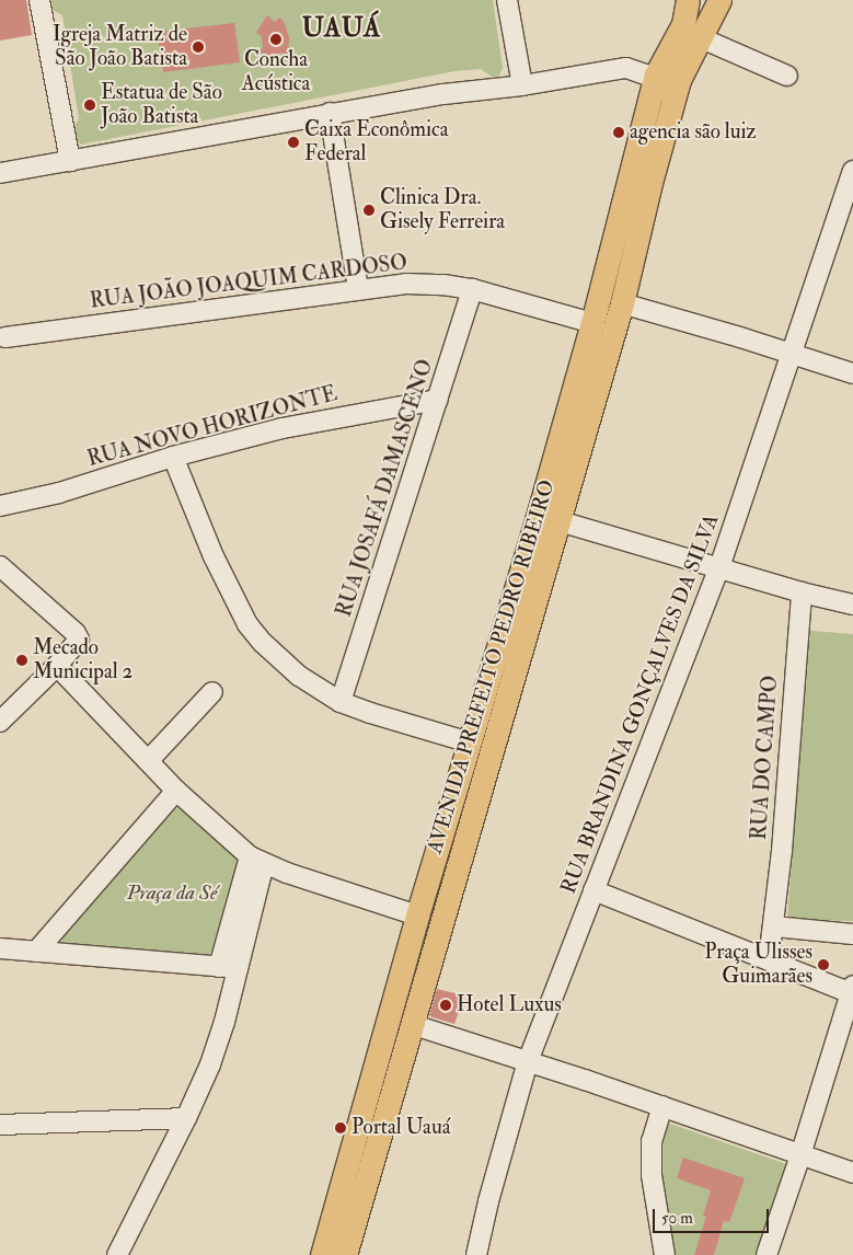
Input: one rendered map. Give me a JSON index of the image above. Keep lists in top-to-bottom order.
{
  "streets": {
    "main road": ["AVENIDA PREFEITO PEDRO RIBEIRO"],
    "street": [
      "RUA JOÃO JOAQUIM CARDOSO",
      "RUA NOVO HORIZONTE",
      "RUA JOSAFÁ DAMASCENO",
      "RUA BRANDINA GONÇALVES DA SILVA",
      "RUA DO CAMPO"
    ]
  },
  "crossings": [
    ["RUA JOÃO JOAQUIM CARDOSO", "RUA JOSAFÁ DAMASCENO"],
    ["RUA JOÃO JOAQUIM CARDOSO", "AVENIDA PREFEITO PEDRO RIBEIRO"],
    ["RUA NOVO HORIZONTE", "RUA JOSAFÁ DAMASCENO"]
  ],
  "districts": ["UAUÁ"],
  "parks": ["Praça da Sé"],
  "places": [
    "Concha Acústica",
    "Igreja Matriz de São João Batista",
    "Estatua de São João Batista",
    "agencia são luiz",
    "Caixa Econômica Federal",
    "Clinica Dra. Gisely Ferreira",
    "Mecado Municipal 2",
    "Praça Ulisses Guimarães",
    "Hotel Luxus",
    "Portal Uauá"
  ],
  "scale_bar": "50 m"
}
